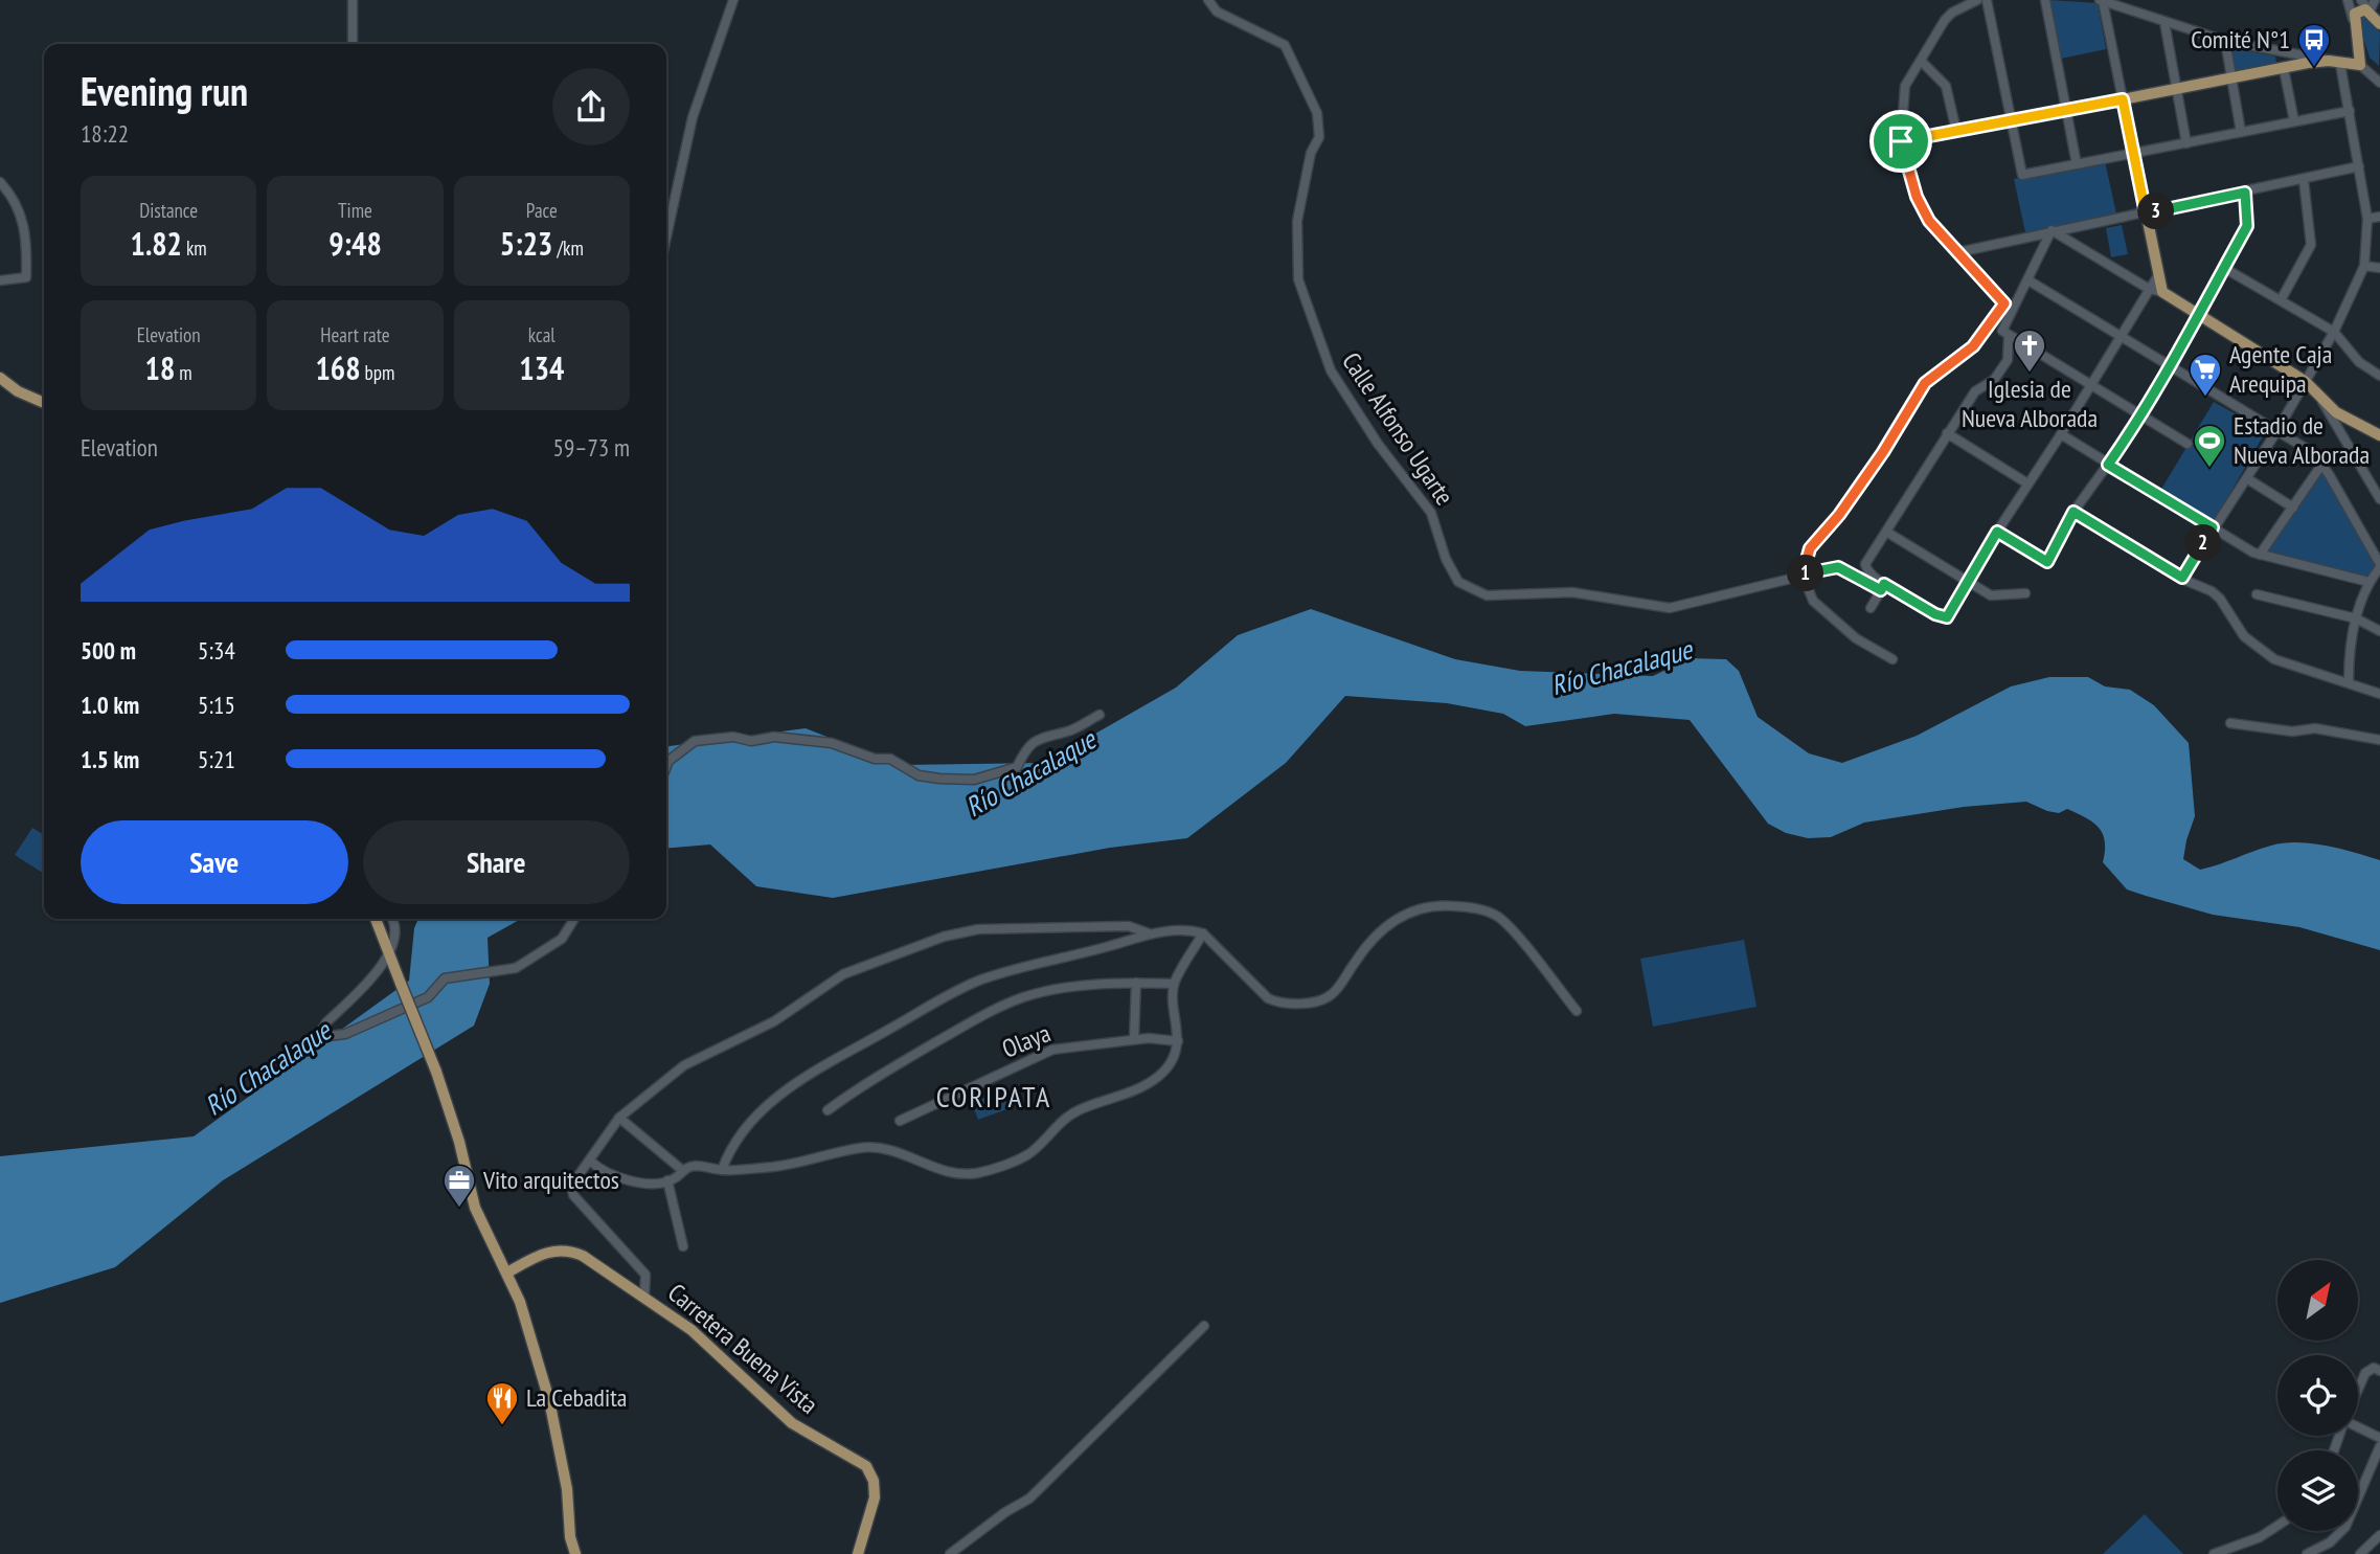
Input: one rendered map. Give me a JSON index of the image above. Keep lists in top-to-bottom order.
{
  "streets": {
    "main road": ["Carretera Buena Vista"],
    "street": ["Calle Alfonso Ugarte", "Olaya"]
  },
  "districts": ["CORIPATA"],
  "water": ["Río Chacalaque"],
  "places": {
    "bus stop": ["Comité N°1"],
    "church": ["Iglesia de Nueva Alborada"],
    "supermarket": ["Agente Caja Arequipa"],
    "sports": ["Estadio de Nueva Alborada"],
    "office": ["Vito arquitectos"],
    "restaurant": ["La Cebadita"]
  },
  "north": "top right",
  "page": {
    "heading": ["Evening run", "18:22"],
    "stats": [
      ["Distance", "1.82 km"],
      ["Time", "9:48"],
      ["Pace", "5:23 /km"],
      ["Elevation", "18 m"],
      ["Heart rate", "168 bpm"],
      ["kcal", "134"]
    ],
    "pins": ["3", "2", "1"],
    "chart": ["Elevation", "59–73 m"],
    "list": [
      {
        "name": "500 m",
        "note": "5:34"
      },
      {
        "name": "1.0 km",
        "note": "5:15"
      },
      {
        "name": "1.5 km",
        "note": "5:21"
      }
    ],
    "buttons": ["Save", "Share"]
  }
}
